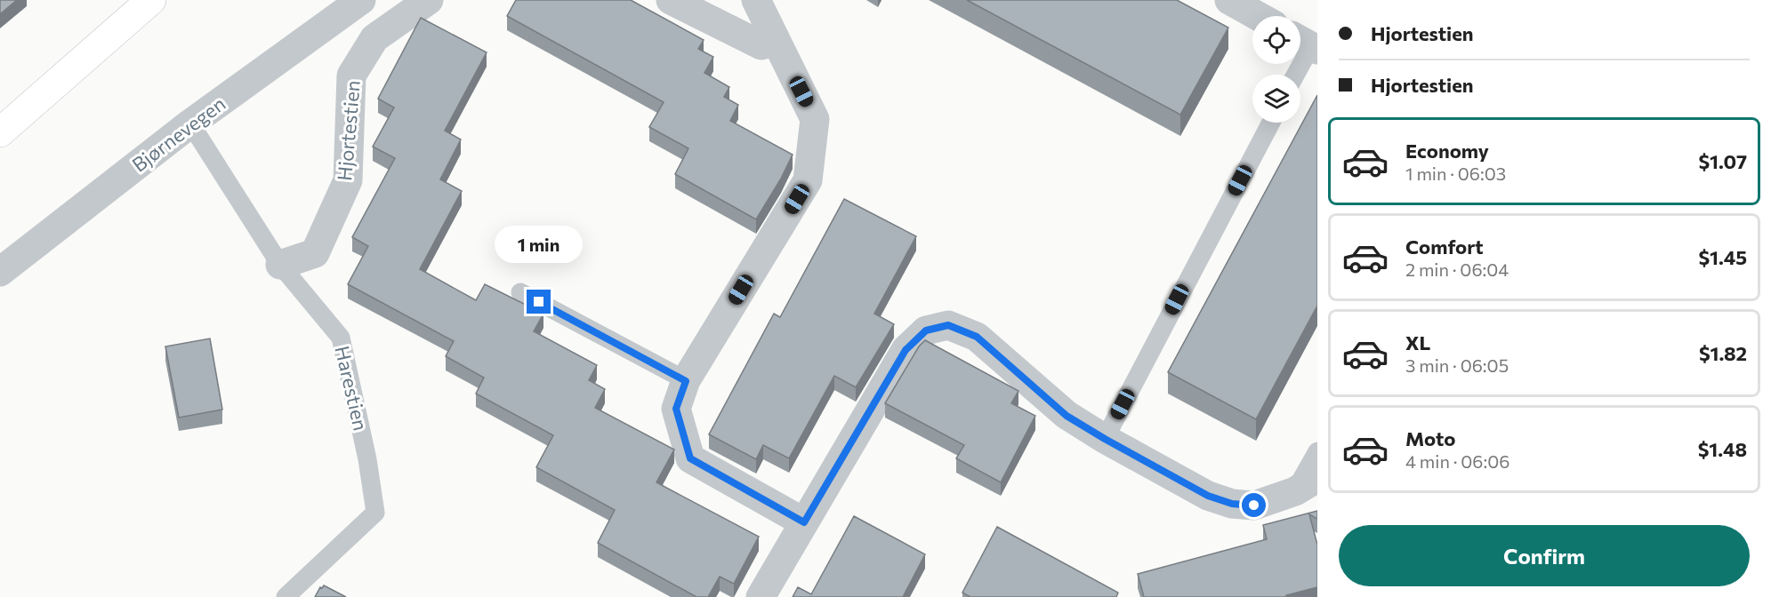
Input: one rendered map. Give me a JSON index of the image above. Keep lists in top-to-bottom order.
{
  "streets": {
    "street": ["Hjortestien", "Bjørnevegen"],
    "lane": ["Harestien"]
  },
  "crossings": [
    ["Hjortestien", "Harestien"],
    ["Bjørnevegen", "Harestien"]
  ],
  "page": {
    "banner": ["Hjortestien", "Hjortestien"],
    "list": [
      {
        "name": "Economy",
        "note": "1 min · 06:03",
        "value": "$1.07"
      },
      {
        "name": "Comfort",
        "note": "2 min · 06:04",
        "value": "$1.45"
      },
      {
        "name": "XL",
        "note": "3 min · 06:05",
        "value": "$1.82"
      },
      {
        "name": "Moto",
        "note": "4 min · 06:06",
        "value": "$1.48"
      }
    ],
    "bubble": "1 min",
    "buttons": "Confirm"
  }
}
